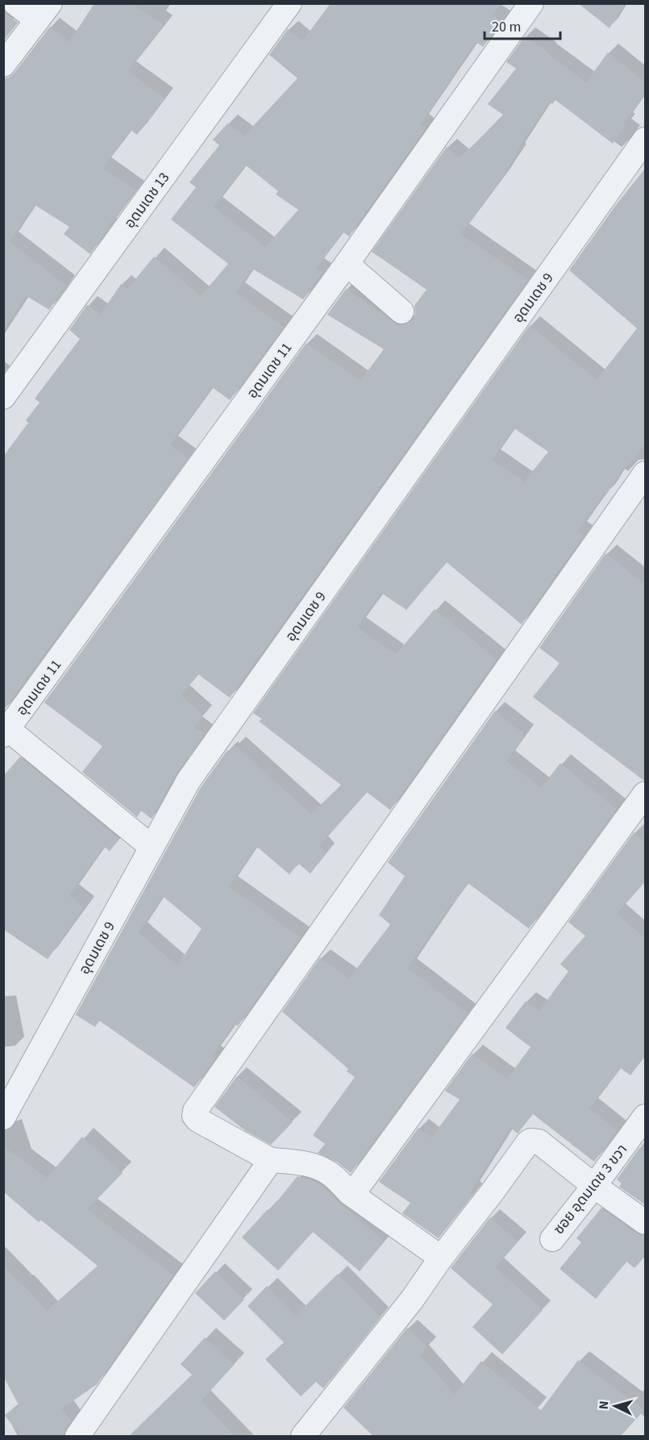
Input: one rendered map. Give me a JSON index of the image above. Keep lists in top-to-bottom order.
{
  "streets": {
    "street": [
      "อุดมเดช 13",
      "อุดมเดช 9",
      "อุดมเดช 11",
      "ซอย อุดมเดช 3 ขวา"
    ]
  },
  "scale_bar": "20 m",
  "north": "left"
}
